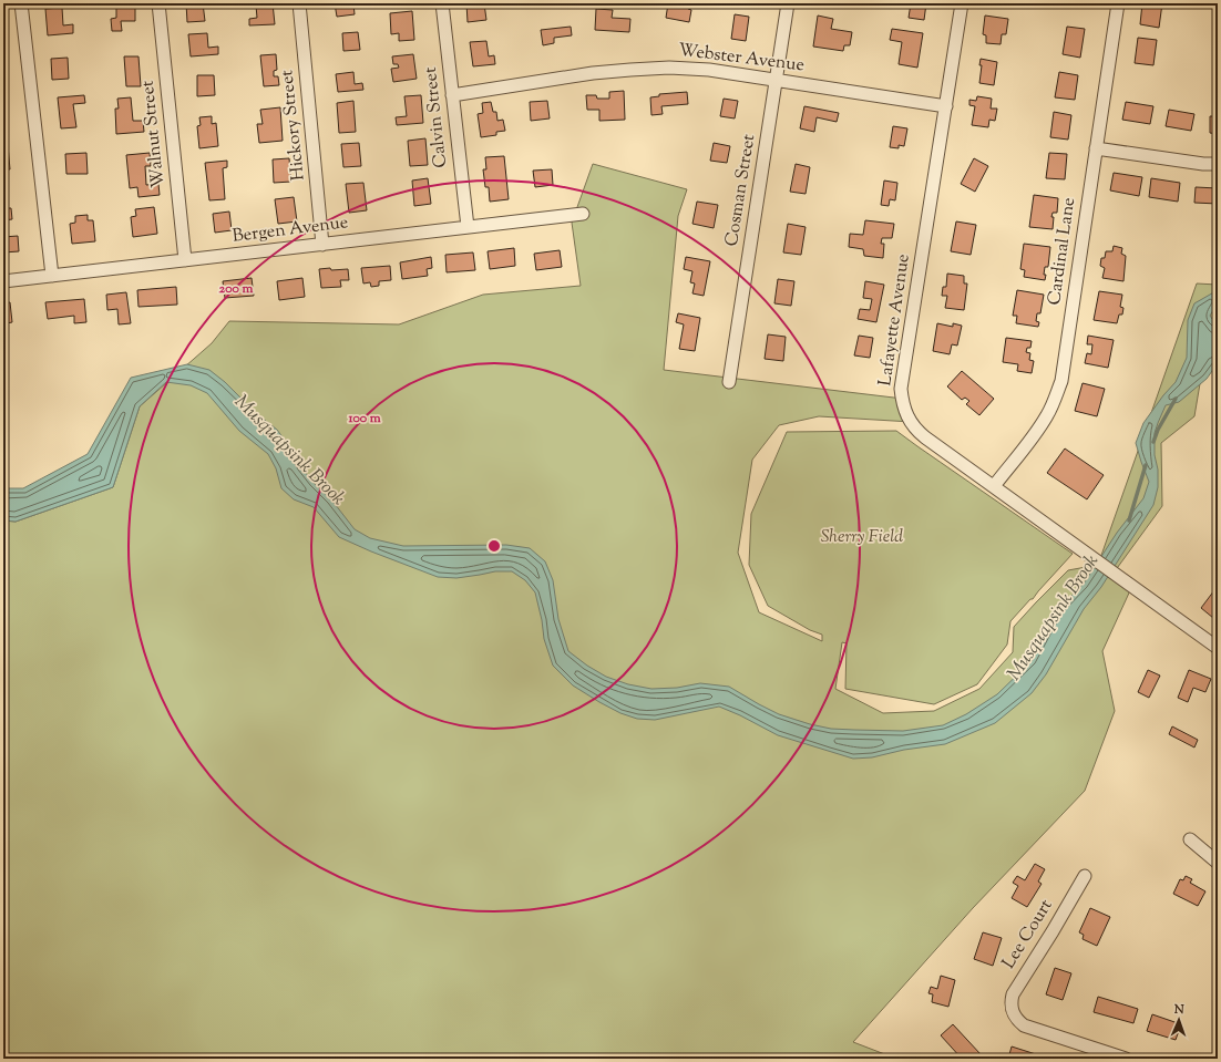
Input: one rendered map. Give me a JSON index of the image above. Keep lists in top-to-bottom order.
{
  "streets": {
    "street": [
      "Webster Avenue",
      "Calvin Street",
      "Hickory Street",
      "Walnut Street",
      "Cosman Street",
      "Bergen Avenue",
      "Cardinal Lane",
      "Lafayette Avenue",
      "Lee Court"
    ]
  },
  "crossings": [
    ["Webster Avenue", "Calvin Street"],
    ["Webster Avenue", "Cosman Street"],
    ["Webster Avenue", "Lafayette Avenue"],
    ["Calvin Street", "Bergen Avenue"],
    ["Hickory Street", "Bergen Avenue"],
    ["Walnut Street", "Bergen Avenue"],
    ["Cardinal Lane", "Lafayette Avenue"]
  ],
  "water": ["Musquapsink Brook"],
  "parks": ["Sherry Field"],
  "north": "top",
  "rings": ["200 m", "100 m"]
}
